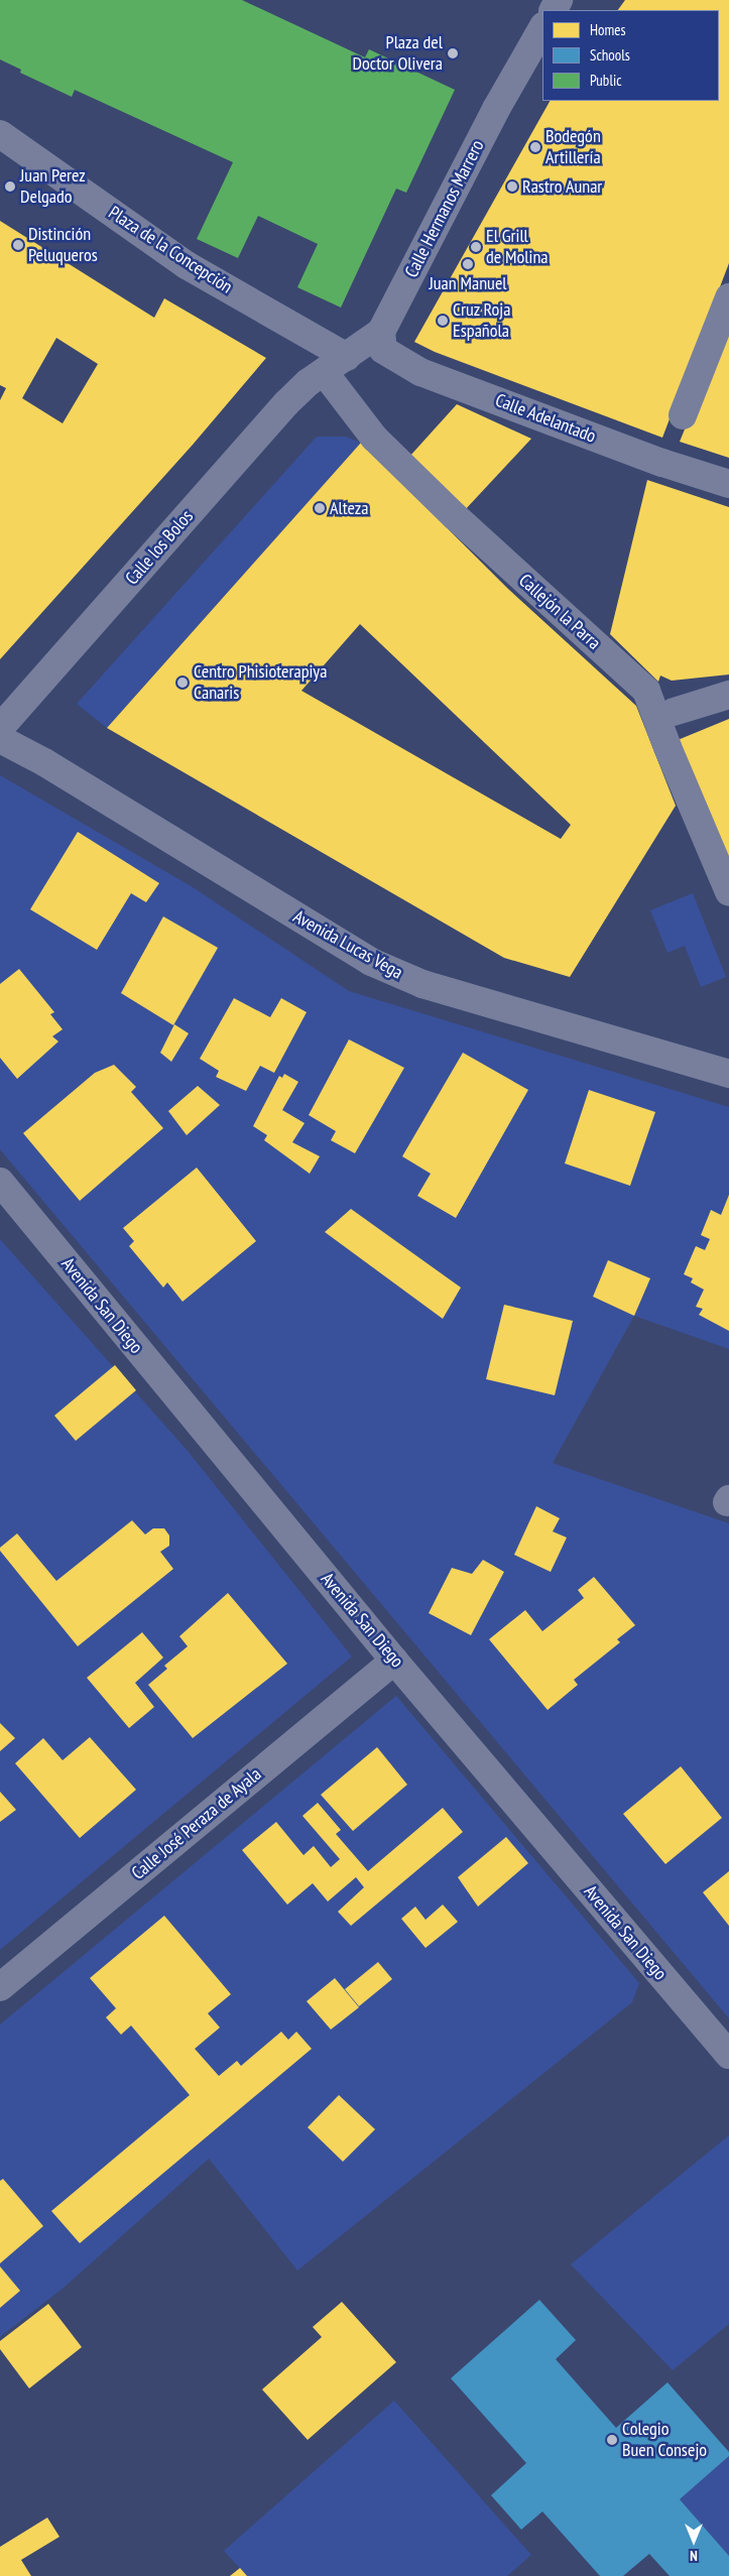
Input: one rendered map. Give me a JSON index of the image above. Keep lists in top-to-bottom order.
{
  "streets": {
    "street": [
      "Calle Hermanos Marrero",
      "Plaza de la Concepción",
      "Calle Adelantado",
      "Calle los Bolos",
      "Callejón la Parra",
      "Avenida Lucas Vega",
      "Avenida San Diego",
      "Calle José Peraza de Ayala"
    ]
  },
  "crossings": [
    ["Calle Hermanos Marrero", "Plaza de la Concepción"],
    ["Calle Hermanos Marrero", "Calle Adelantado"],
    ["Calle Hermanos Marrero", "Calle los Bolos"],
    ["Calle Hermanos Marrero", "Callejón la Parra"],
    ["Calle los Bolos", "Callejón la Parra"],
    ["Avenida San Diego", "Calle José Peraza de Ayala"]
  ],
  "places": [
    "Plaza del Doctor Olivera",
    "Bodegón Artillería",
    "Juan Perez Delgado",
    "Rastro Aunar",
    "Distinción Peluqueros",
    "El Grill de Molina",
    "Juan Manuel",
    "Cruz Roja Española",
    "Alteza",
    "Centro Phisioterapiya Canaris",
    "Colegio Buen Consejo"
  ],
  "legend": ["Homes", "Schools", "Public"],
  "north": "bottom"
}
